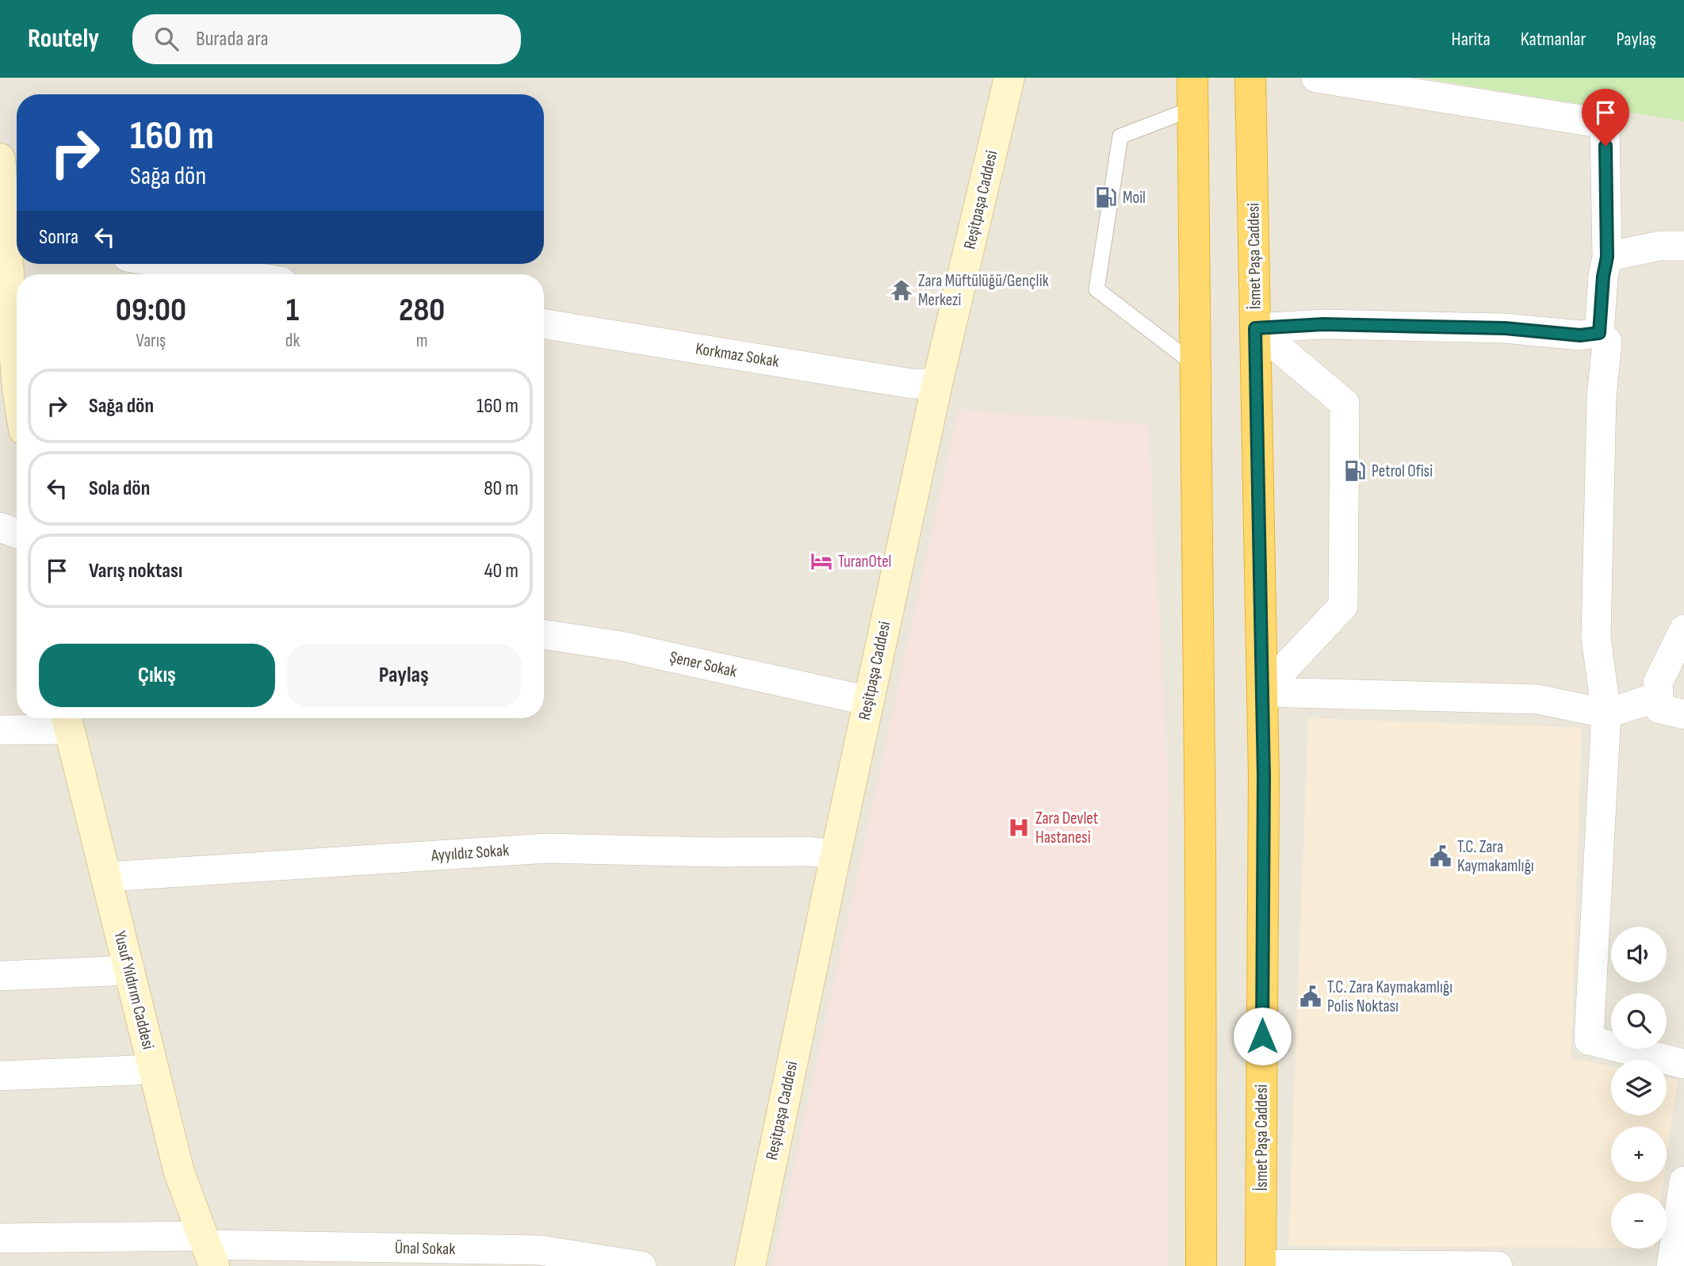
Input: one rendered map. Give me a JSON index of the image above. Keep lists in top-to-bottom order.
{
  "streets": {
    "highway": ["İsmet Paşa Caddesi"],
    "main road": ["Reşitpaşa Caddesi", "Yusuf Yıldırım Caddesi"],
    "street": [
      "Korkmaz Sokak",
      "Şener Sokak",
      "Ayyıldız Sokak",
      "Ünal Sokak"
    ]
  },
  "crossings": [
    ["Reşitpaşa Caddesi", "Korkmaz Sokak"],
    ["Reşitpaşa Caddesi", "Şener Sokak"],
    ["Reşitpaşa Caddesi", "Ayyıldız Sokak"],
    ["Ayyıldız Sokak", "Yusuf Yıldırım Caddesi"],
    ["Yusuf Yıldırım Caddesi", "Ünal Sokak"]
  ],
  "places": {
    "fuel station": ["Moil", "Petrol Ofisi"],
    "temple": ["Zara Müftülüğü/Gençlik Merkezi"],
    "hotel": ["TuranOtel"],
    "hospital": ["Zara Devlet Hastanesi"],
    "public building": ["T.C. Zara Kaymakamlığı", "T.C. Zara Kaymakamlığı Polis Noktası"]
  },
  "page": {
    "header": "Routely",
    "search": "Burada ara",
    "nav": ["Harita", "Katmanlar", "Paylaş"],
    "turn": ["160 m", "Sağa dön"],
    "then": "Sonra",
    "eta": [
      "09:00",
      "Varış",
      "1",
      "dk",
      "280",
      "m"
    ],
    "list": [
      {
        "name": "Sağa dön",
        "value": "160 m"
      },
      {
        "name": "Sola dön",
        "value": "80 m"
      },
      {
        "name": "Varış noktası",
        "value": "40 m"
      }
    ],
    "buttons": ["Çıkış", "Paylaş"],
    "map_buttons": ["+", "−"]
  }
}
